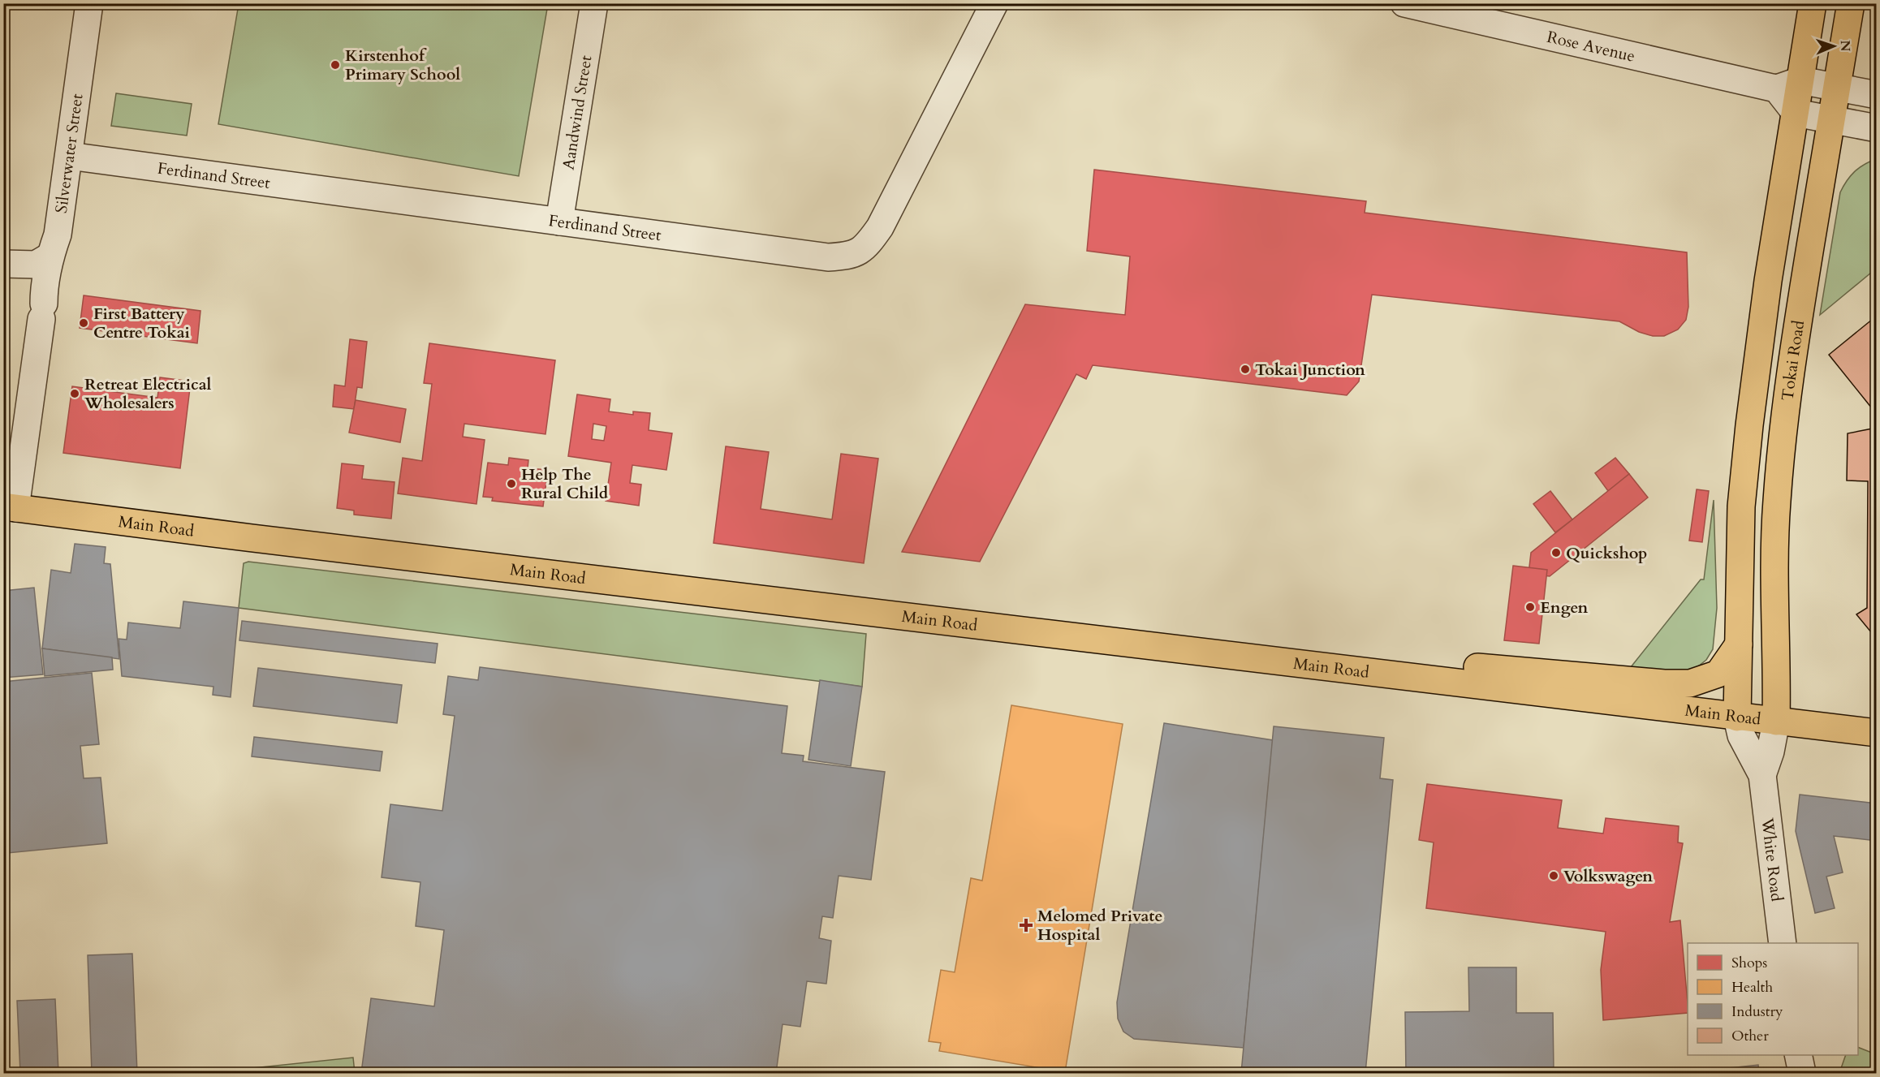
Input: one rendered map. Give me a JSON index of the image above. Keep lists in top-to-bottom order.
{
  "streets": {
    "main road": ["Tokai Road", "Main Road"],
    "street": [
      "Rose Avenue",
      "Aandwind Street",
      "Silverwater Street",
      "Ferdinand Street",
      "White Road"
    ]
  },
  "crossings": [
    ["Rose Avenue", "Tokai Road"],
    ["Aandwind Street", "Ferdinand Street"],
    ["Silverwater Street", "Ferdinand Street"],
    ["Silverwater Street", "Main Road"],
    ["Tokai Road", "Main Road"],
    ["Tokai Road", "White Road"],
    ["Main Road", "White Road"]
  ],
  "places": {
    "other": [
      "Kirstenhof Primary School",
      "First Battery Centre Tokai",
      "Tokai Junction",
      "Retreat Electrical Wholesalers",
      "Help The Rural Child",
      "Quickshop",
      "Engen",
      "Volkswagen"
    ],
    "health": ["Melomed Private Hospital"]
  },
  "legend": [
    "Shops",
    "Health",
    "Industry",
    "Other"
  ],
  "north": "right"
}
